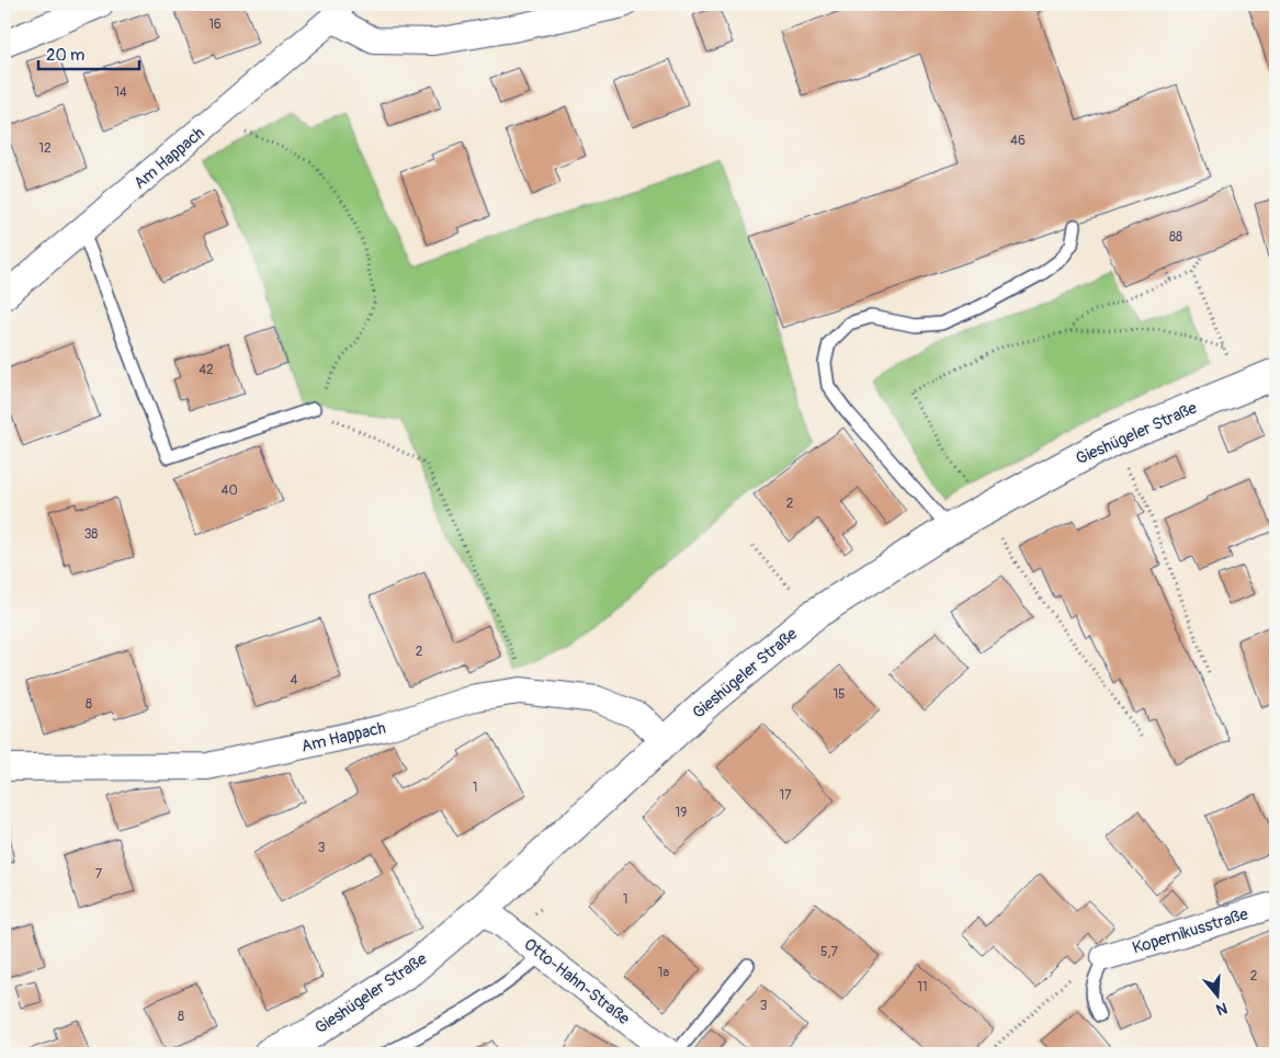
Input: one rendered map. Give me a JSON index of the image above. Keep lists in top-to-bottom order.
{
  "streets": {
    "street": [
      "Am Happach",
      "Gieshügeler Straße",
      "Kopernikusstraße",
      "Otto-Hahn-Straße"
    ]
  },
  "crossings": [
    ["Am Happach", "Gieshügeler Straße"],
    ["Gieshügeler Straße", "Otto-Hahn-Straße"]
  ],
  "house_numbers": [
    "16",
    "14",
    "46",
    "12",
    "88",
    "42",
    "40",
    "2",
    "38",
    "2",
    "4",
    "15",
    "8",
    "1",
    "17",
    "19",
    "3",
    "7",
    "1",
    "5,7",
    "1a",
    "2",
    "11",
    "3",
    "8"
  ],
  "scale_bar": "20 m",
  "north": "bottom"
}
